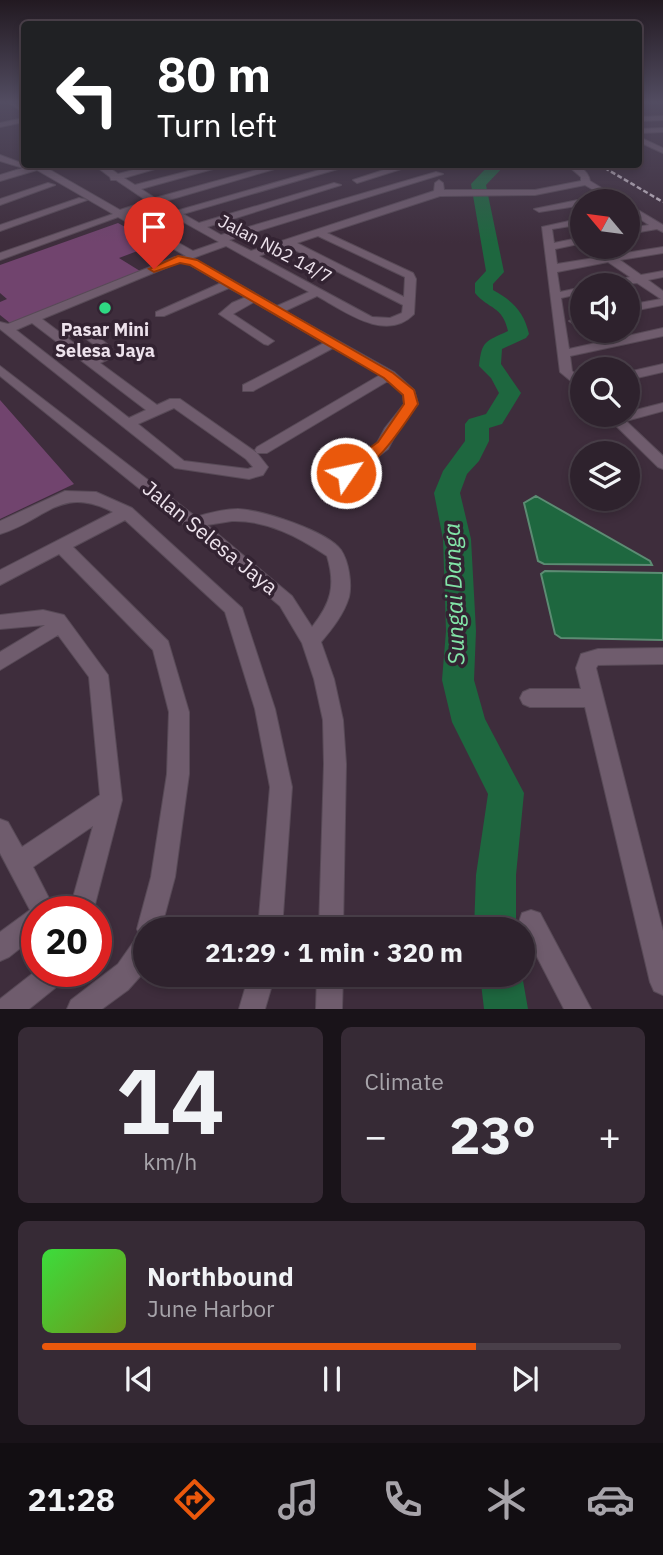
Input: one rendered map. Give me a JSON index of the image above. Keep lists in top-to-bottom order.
{
  "streets": {
    "street": ["Jalan Nb2 14/7", "Jalan Selesa Jaya"]
  },
  "water": ["Sungai Danga"],
  "places": ["Pasar Mini Selesa Jaya"],
  "north": "top left",
  "page": {
    "turn": ["80 m", "Turn left"],
    "limit": "20",
    "trip": "21:29 · 1 min · 320 m",
    "tile": [
      ["14", "km/h"],
      "Climate"
    ],
    "heat": ["−", "23°", "+"],
    "song": ["Northbound", "June Harbor"],
    "tabs": "21:28"
  }
}
